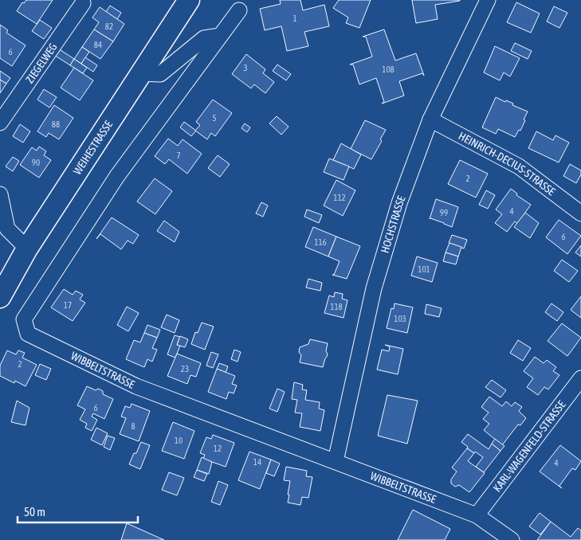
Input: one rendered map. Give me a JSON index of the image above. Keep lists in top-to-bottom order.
{
  "streets": {
    "main road": ["WEIHESTRASSE"],
    "street": [
      "ZIEGELWEG",
      "HEINRICH-DECIUS-STRASSE",
      "HOCHSTRASSE",
      "WIBBELTSTRASSE",
      "KARL-WAGENFELD-STRASSE"
    ]
  },
  "crossings": [
    ["HEINRICH-DECIUS-STRASSE", "HOCHSTRASSE"],
    ["HOCHSTRASSE", "WIBBELTSTRASSE"],
    ["WIBBELTSTRASSE", "KARL-WAGENFELD-STRASSE"]
  ],
  "house_numbers": [
    "1",
    "82",
    "84",
    "6",
    "3",
    "108",
    "5",
    "88",
    "7",
    "90",
    "2",
    "112",
    "4",
    "99",
    "6",
    "116",
    "101",
    "17",
    "118",
    "103",
    "2",
    "23",
    "6",
    "8",
    "10",
    "12",
    "14",
    "4"
  ],
  "scale_bar": "50 m"
}
